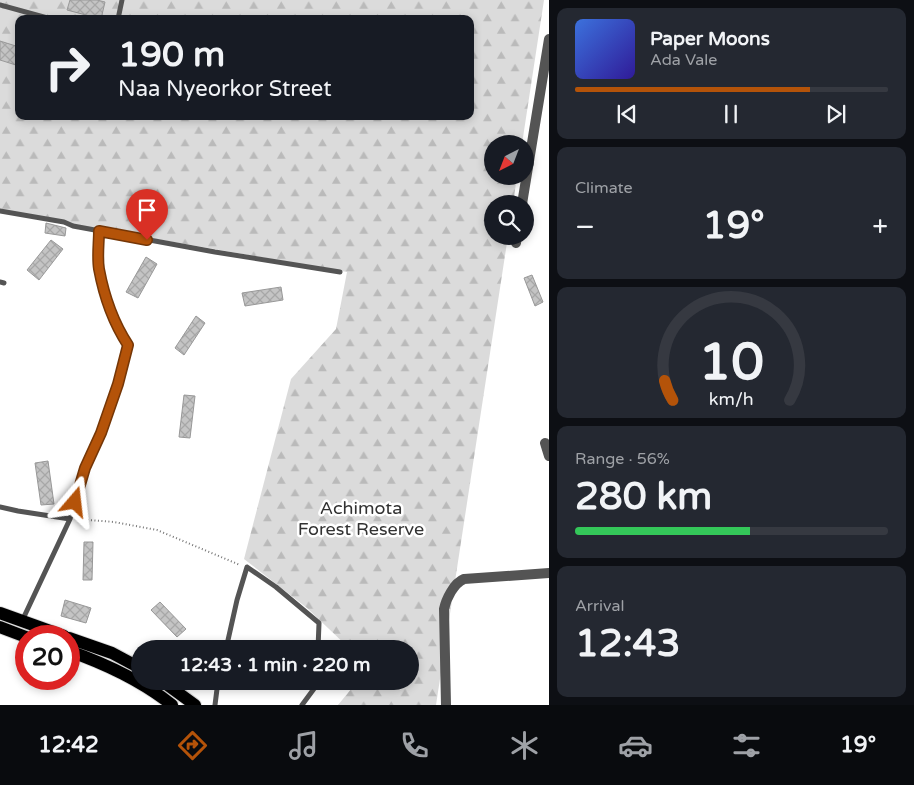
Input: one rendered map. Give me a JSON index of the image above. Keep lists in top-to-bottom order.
{
  "parks": ["Achimota Forest Reserve"],
  "north": "bottom left",
  "page": {
    "turn": ["190 m", "Naa Nyeorkor Street"],
    "song": ["Paper Moons", "Ada Vale"],
    "tile": [
      "Climate",
      ["Range · 56%", "280 km"],
      ["Arrival", "12:43"]
    ],
    "heat": ["−", "19°", "+"],
    "limit": "20",
    "trip": "12:43 · 1 min · 220 m",
    "tabs": ["12:42", "19°"],
    "gauge": ["10", "km/h"]
  }
}
